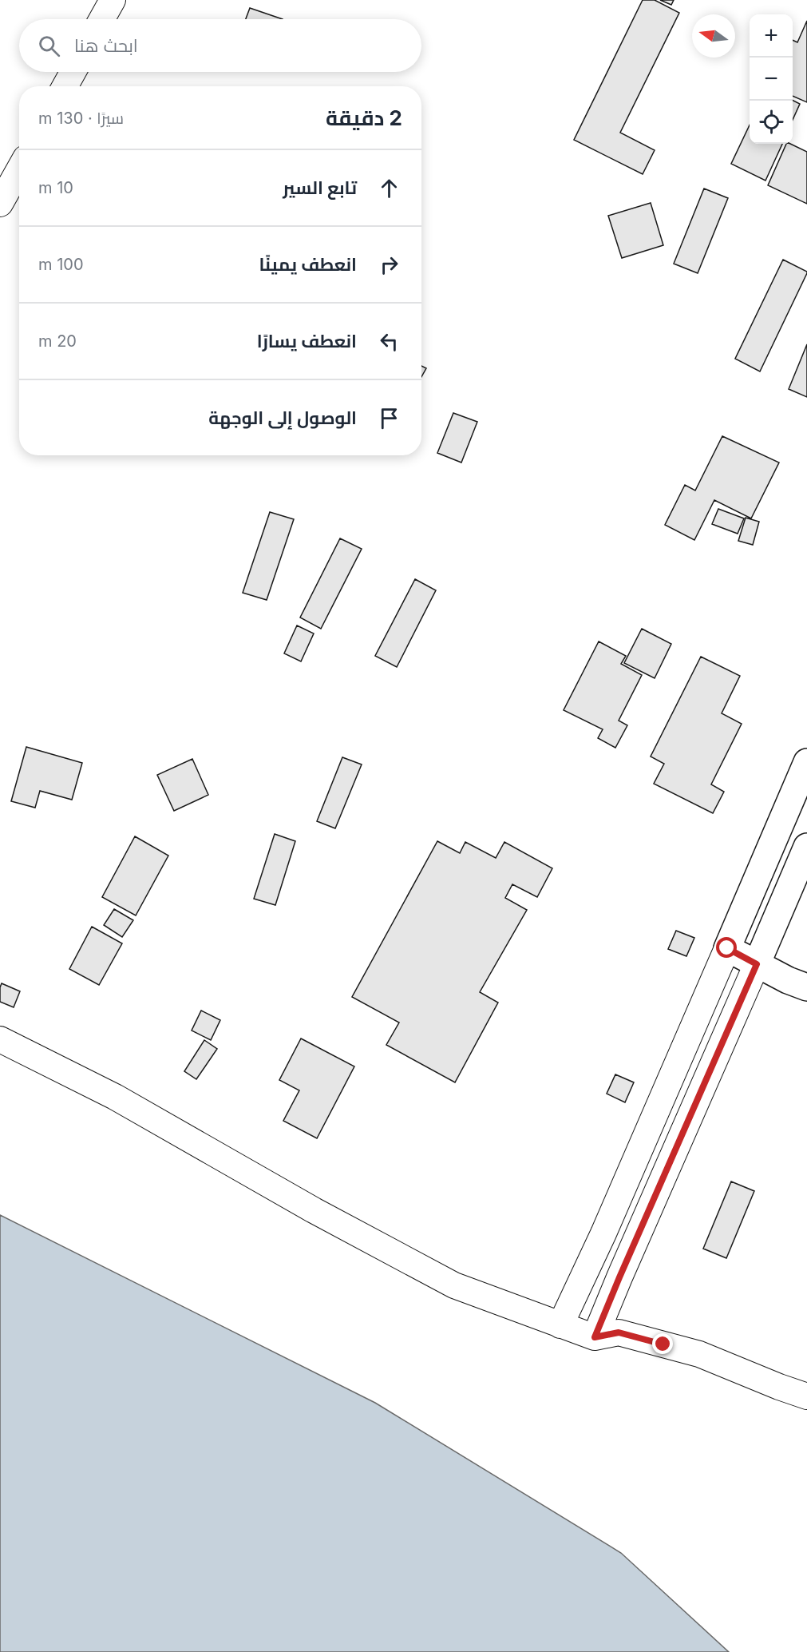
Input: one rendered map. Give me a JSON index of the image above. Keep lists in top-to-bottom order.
{
  "north": "left",
  "page": {
    "map_buttons": ["+", "−"],
    "search": "ابحث هنا",
    "heading": ["2 دقيقة", "سيرًا · 130 m"],
    "list": [
      ["تابع السير", "10 m"],
      ["انعطف يمينًا", "100 m"],
      ["انعطف يسارًا", "20 m"],
      "الوصول إلى الوجهة"
    ]
  }
}
